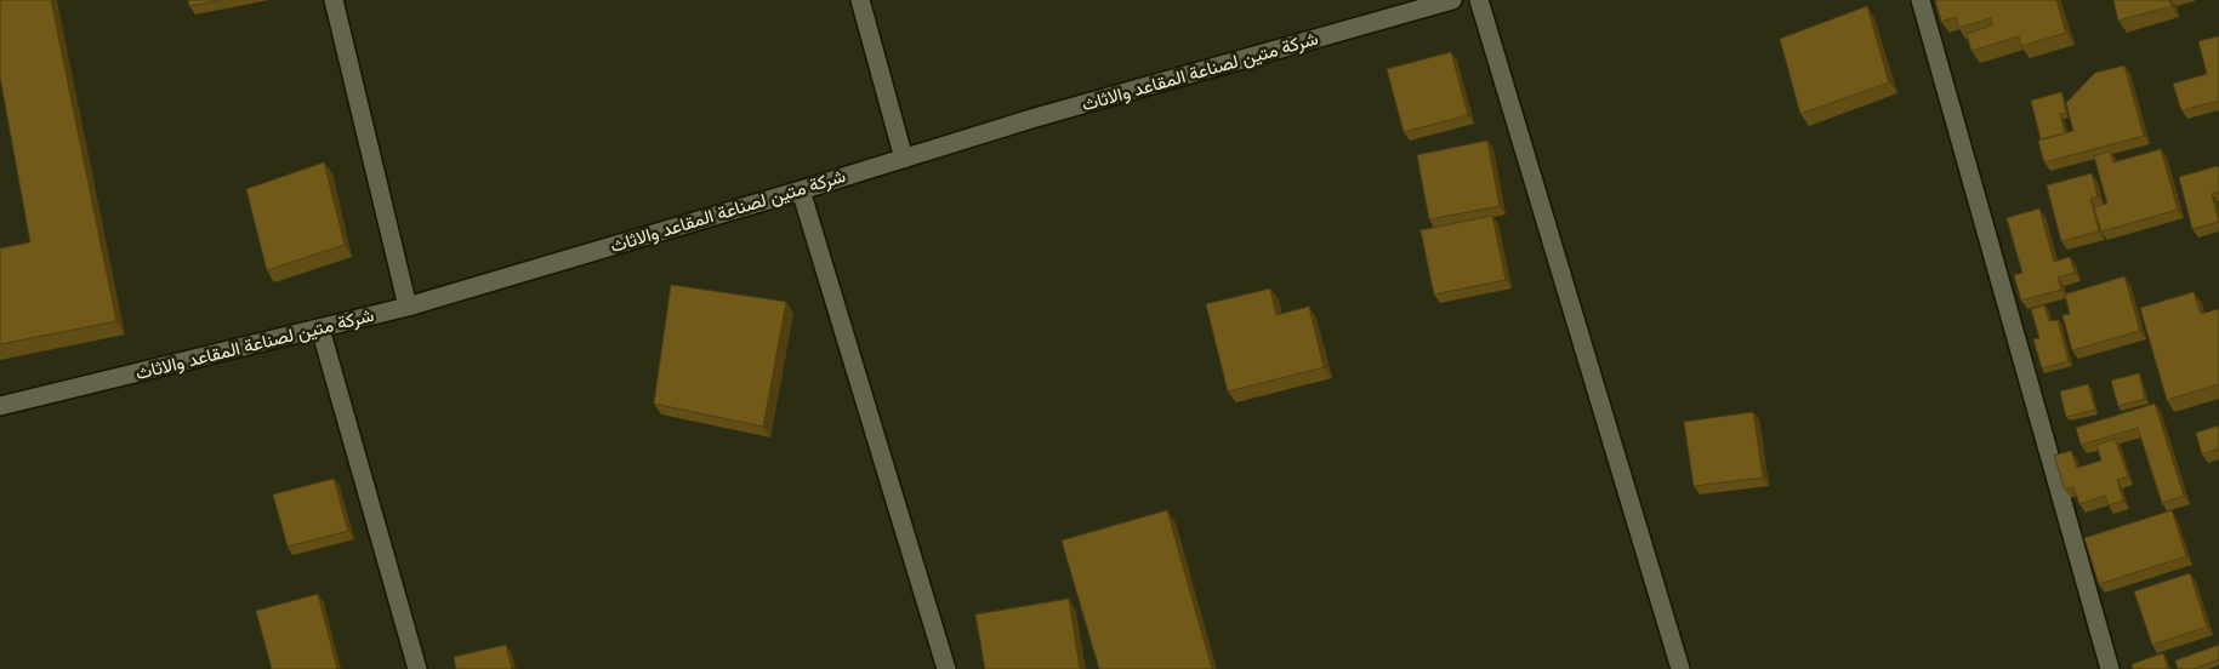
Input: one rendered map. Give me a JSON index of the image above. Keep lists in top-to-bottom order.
{
  "streets": {
    "street": ["شركة متين لصناعة المقاعد والاثاث"]
  }
}
